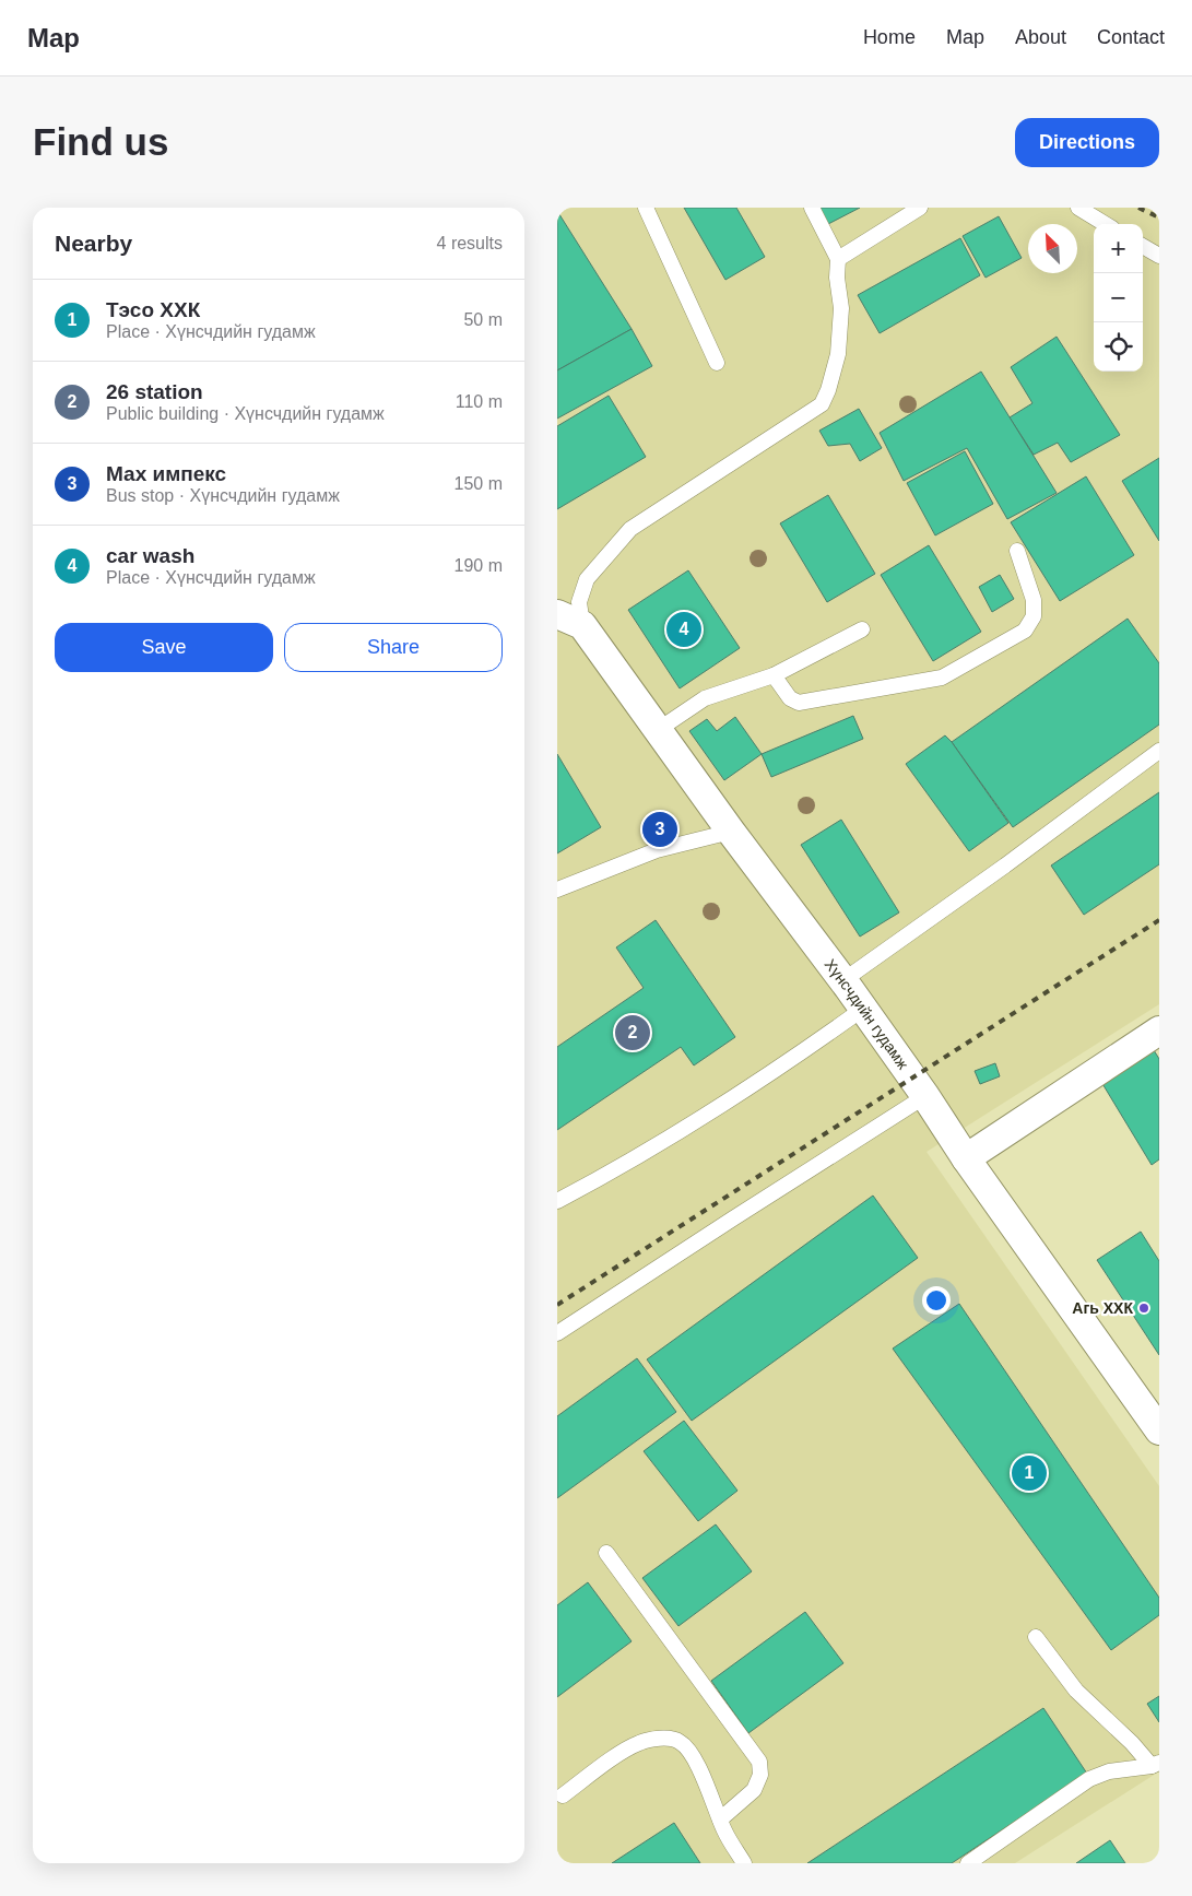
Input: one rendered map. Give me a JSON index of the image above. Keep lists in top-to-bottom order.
{
  "streets": {
    "street": ["Хүнсчдийн гудамж"]
  },
  "places": ["Агь ХХК"],
  "north": "top left",
  "page": {
    "header": "Map",
    "nav": [
      "Home",
      "Map",
      "About",
      "Contact"
    ],
    "buttons": [
      "Directions",
      ["Save", "Share"]
    ],
    "title": "Find us",
    "heading": ["Nearby", "4 results"],
    "map_buttons": ["+", "−"],
    "list": [
      {
        "mark": "1",
        "name": "Тэсо ХХК",
        "note": "Place · Хүнсчдийн гудамж",
        "value": "50 m"
      },
      {
        "mark": "2",
        "name": "26 station",
        "note": "Public building · Хүнсчдийн гудамж",
        "value": "110 m"
      },
      {
        "mark": "3",
        "name": "Мах импекс",
        "note": "Bus stop · Хүнсчдийн гудамж",
        "value": "150 m"
      },
      {
        "mark": "4",
        "name": "car wash",
        "note": "Place · Хүнсчдийн гудамж",
        "value": "190 m"
      }
    ],
    "pins": [
      "4",
      "3",
      "2",
      "1"
    ]
  }
}
